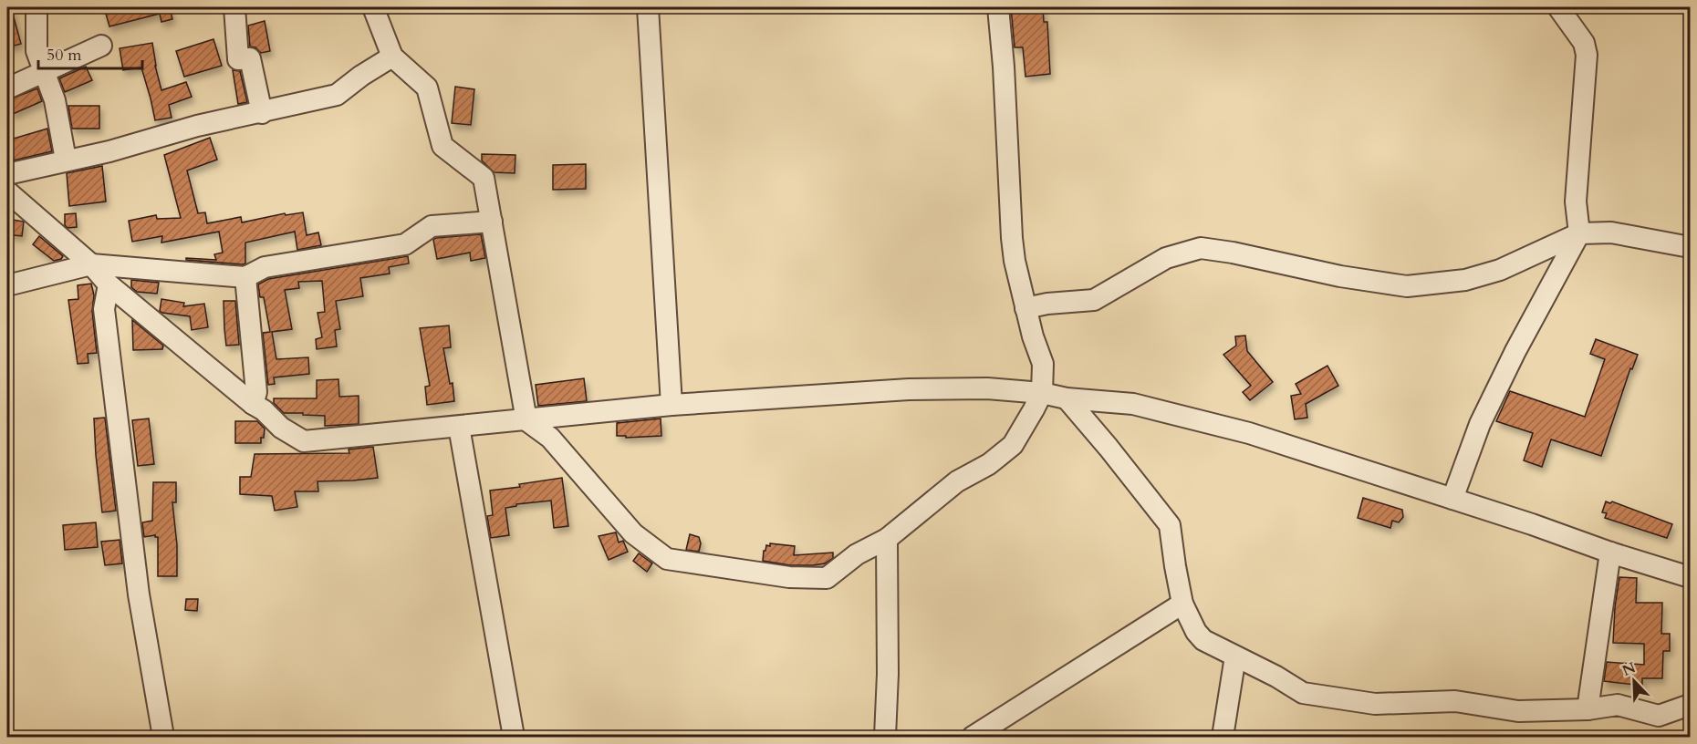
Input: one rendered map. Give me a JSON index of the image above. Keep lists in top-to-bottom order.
{
  "scale_bar": "50 m",
  "north": "top left"
}
